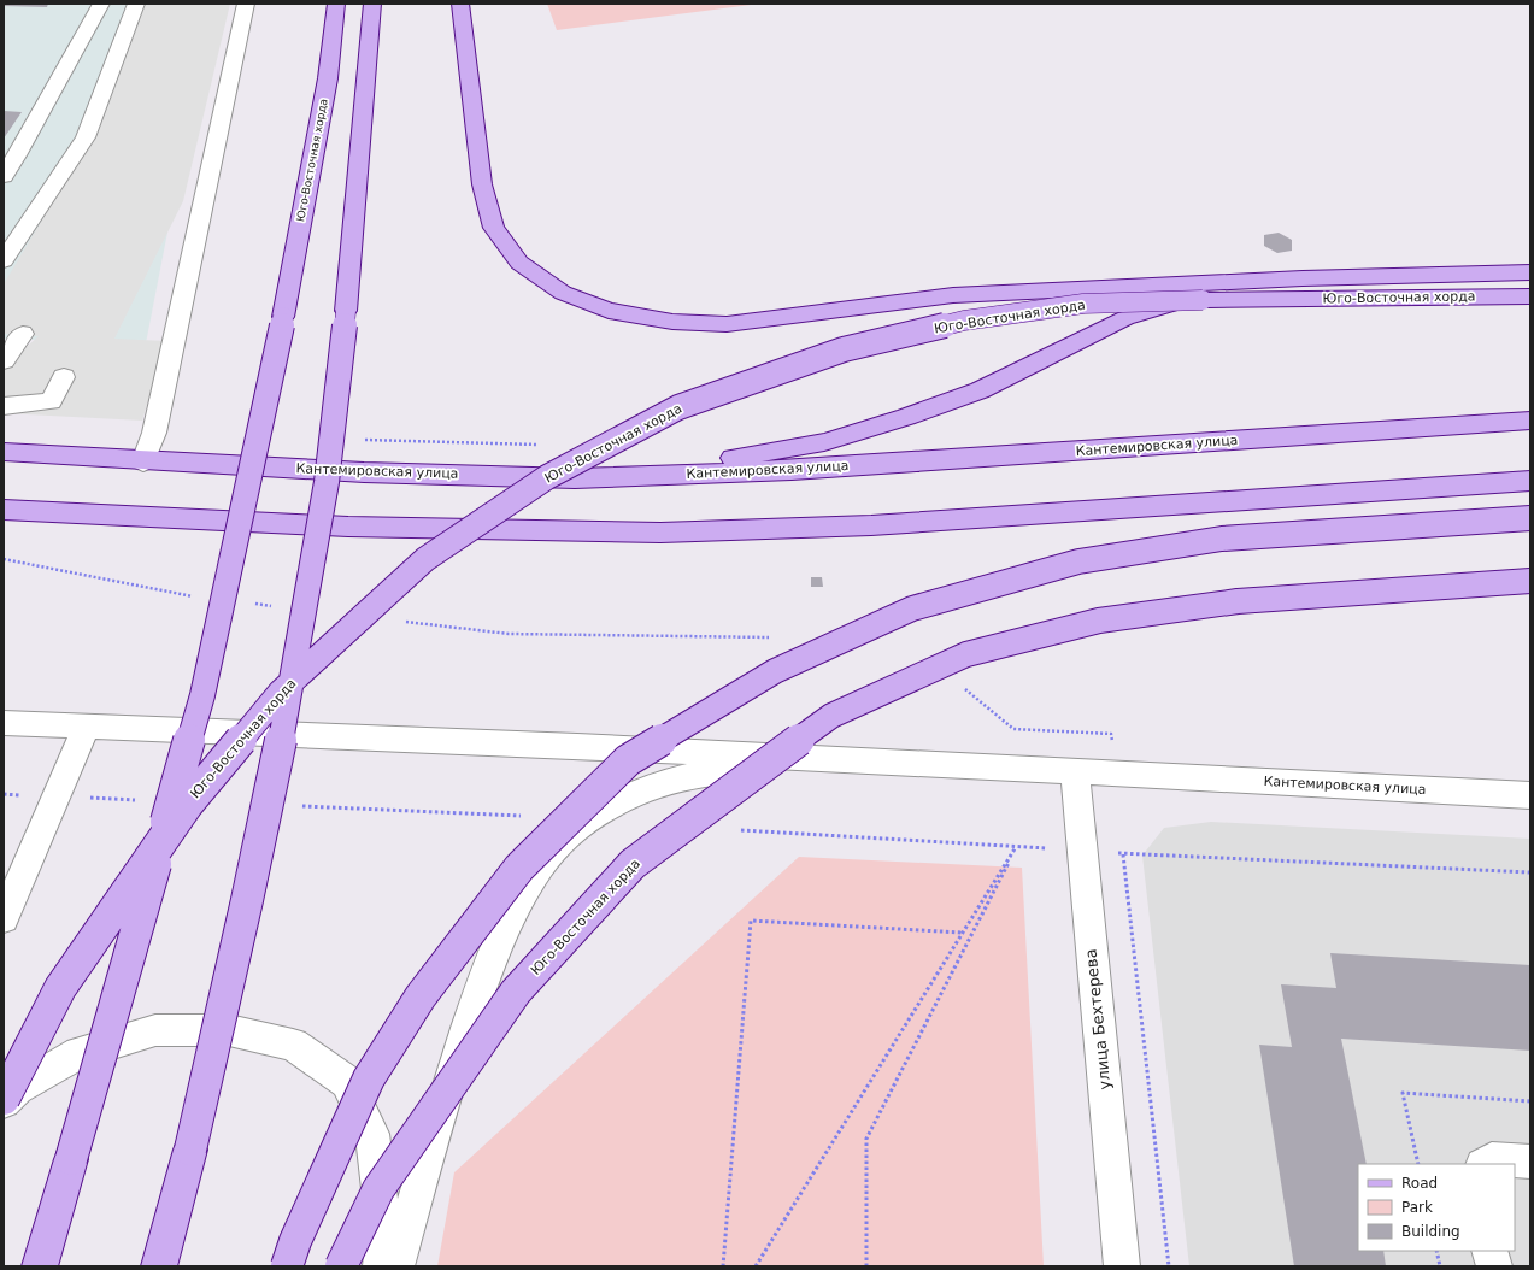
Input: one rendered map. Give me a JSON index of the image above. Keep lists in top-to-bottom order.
{
  "streets": {
    "main road": ["Юго-Восточная хорда", "Кантемировская улица"],
    "street": ["улица Бехтерева"]
  },
  "crossings": [
    ["Кантемировская улица", "улица Бехтерева"]
  ],
  "legend": ["Road", "Park", "Building"]
}
